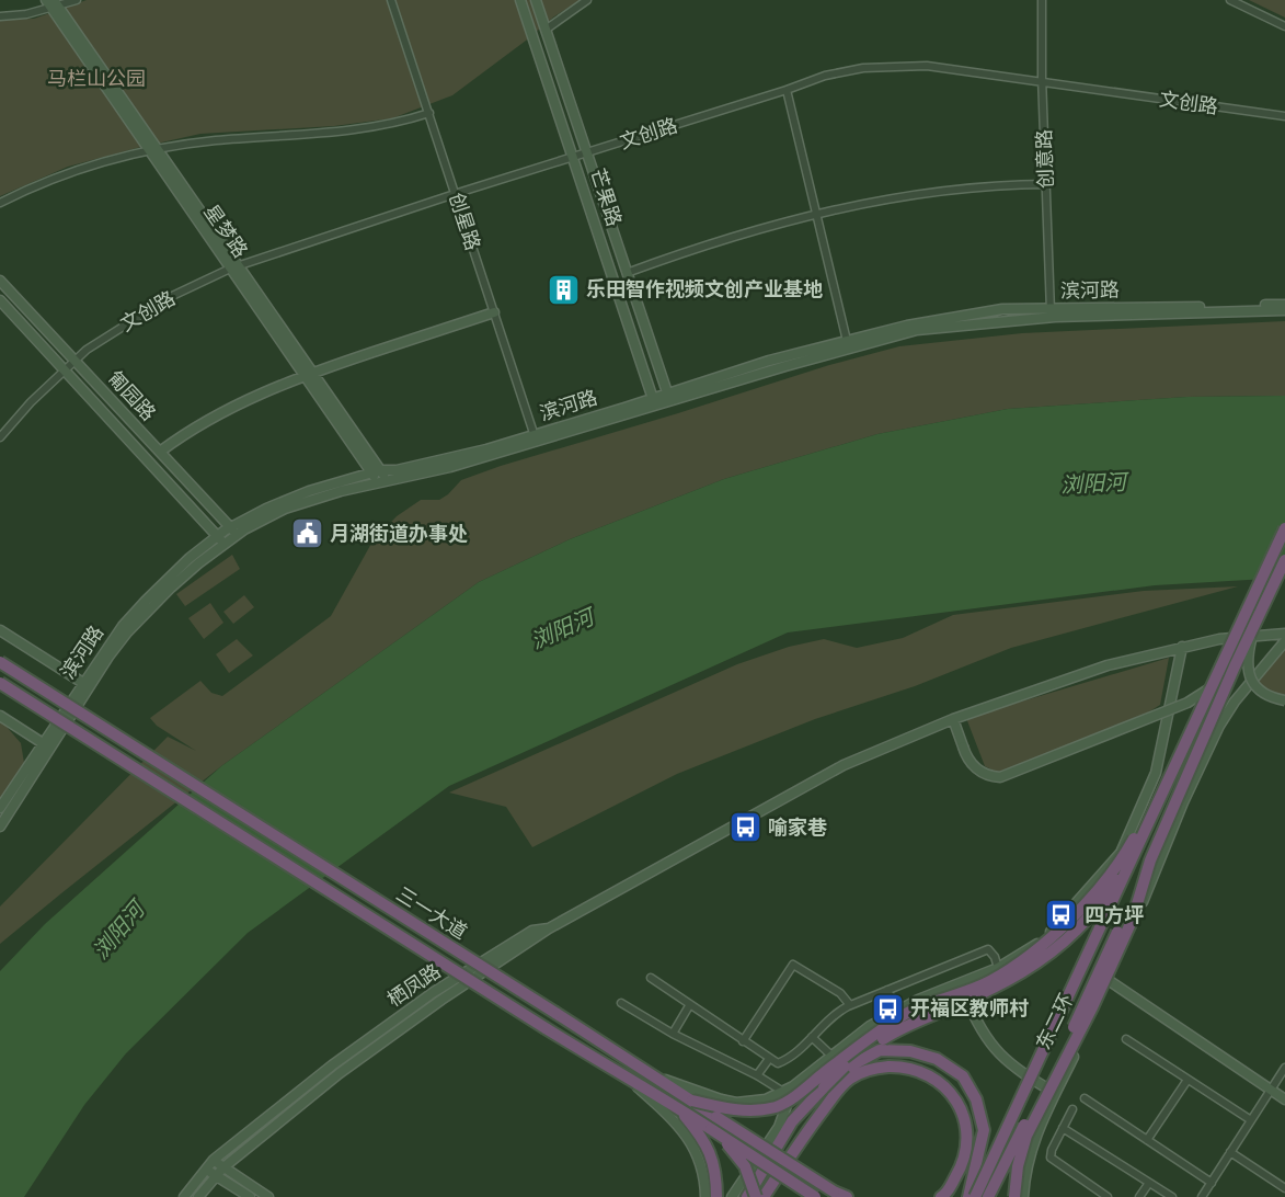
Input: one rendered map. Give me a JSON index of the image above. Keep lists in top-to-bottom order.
{
  "streets": {
    "highway": ["三一大道", "东二环"],
    "street": [
      "文创路",
      "创意路",
      "芒果路",
      "创星路",
      "星梦路",
      "滨河路",
      "匍园路",
      "栖凤路"
    ]
  },
  "crossings": [
    ["文创路", "创意路"],
    ["文创路", "芒果路"],
    ["文创路", "创星路"],
    ["文创路", "星梦路"],
    ["文创路", "匍园路"],
    ["创意路", "滨河路"],
    ["芒果路", "滨河路"],
    ["创星路", "滨河路"],
    ["星梦路", "滨河路"],
    ["滨河路", "匍园路"]
  ],
  "water": ["浏阳河"],
  "parks": ["马栏山公园"],
  "places": {
    "building": ["乐田智作视频文创产业基地"],
    "public building": ["月湖街道办事处"],
    "bus stop": ["喻家巷", "四方坪", "开福区教师村"]
  }
}
